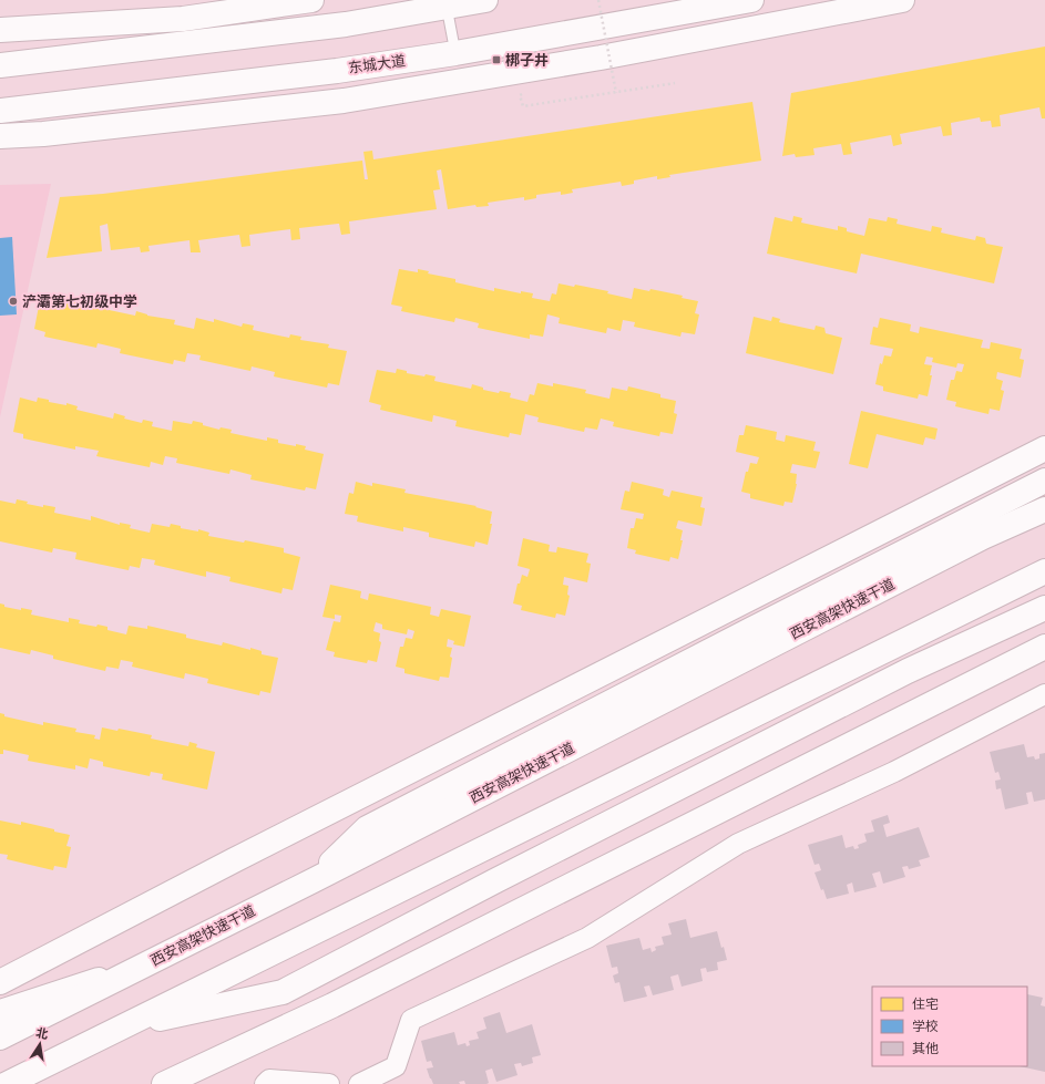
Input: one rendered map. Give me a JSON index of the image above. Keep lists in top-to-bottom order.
{
  "streets": {
    "main road": ["东城大道", "西安高架快速干道"]
  },
  "places": {
    "transit": ["梆子井"],
    "other": ["浐灞第七初级中学"]
  },
  "legend": ["住宅", "学校", "其他"],
  "north": "top"
}
